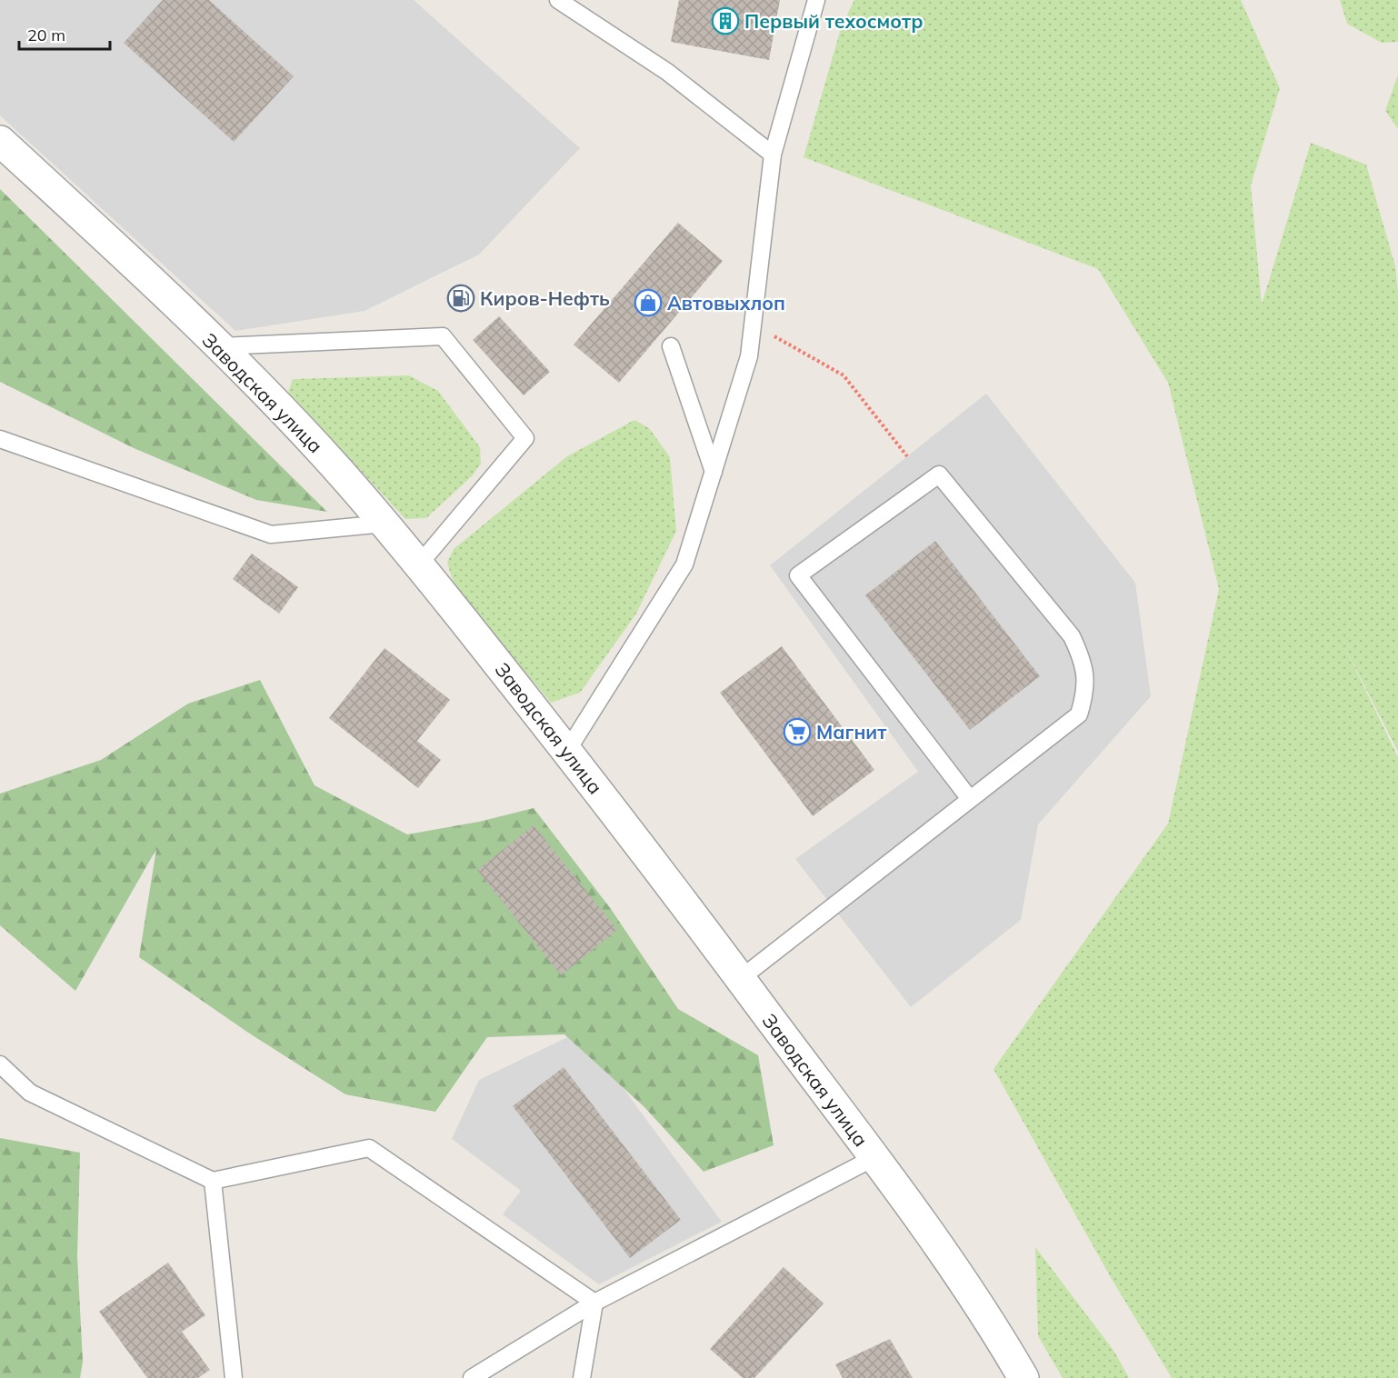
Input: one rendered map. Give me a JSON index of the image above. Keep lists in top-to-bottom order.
{
  "streets": {
    "street": ["Заводская улица"]
  },
  "places": {
    "building": ["Первый техосмотр"],
    "fuel station": ["Киров-Нефть"],
    "shop": ["Автовыхлоп"],
    "supermarket": ["Магнит"]
  },
  "scale_bar": "20 m"
}
